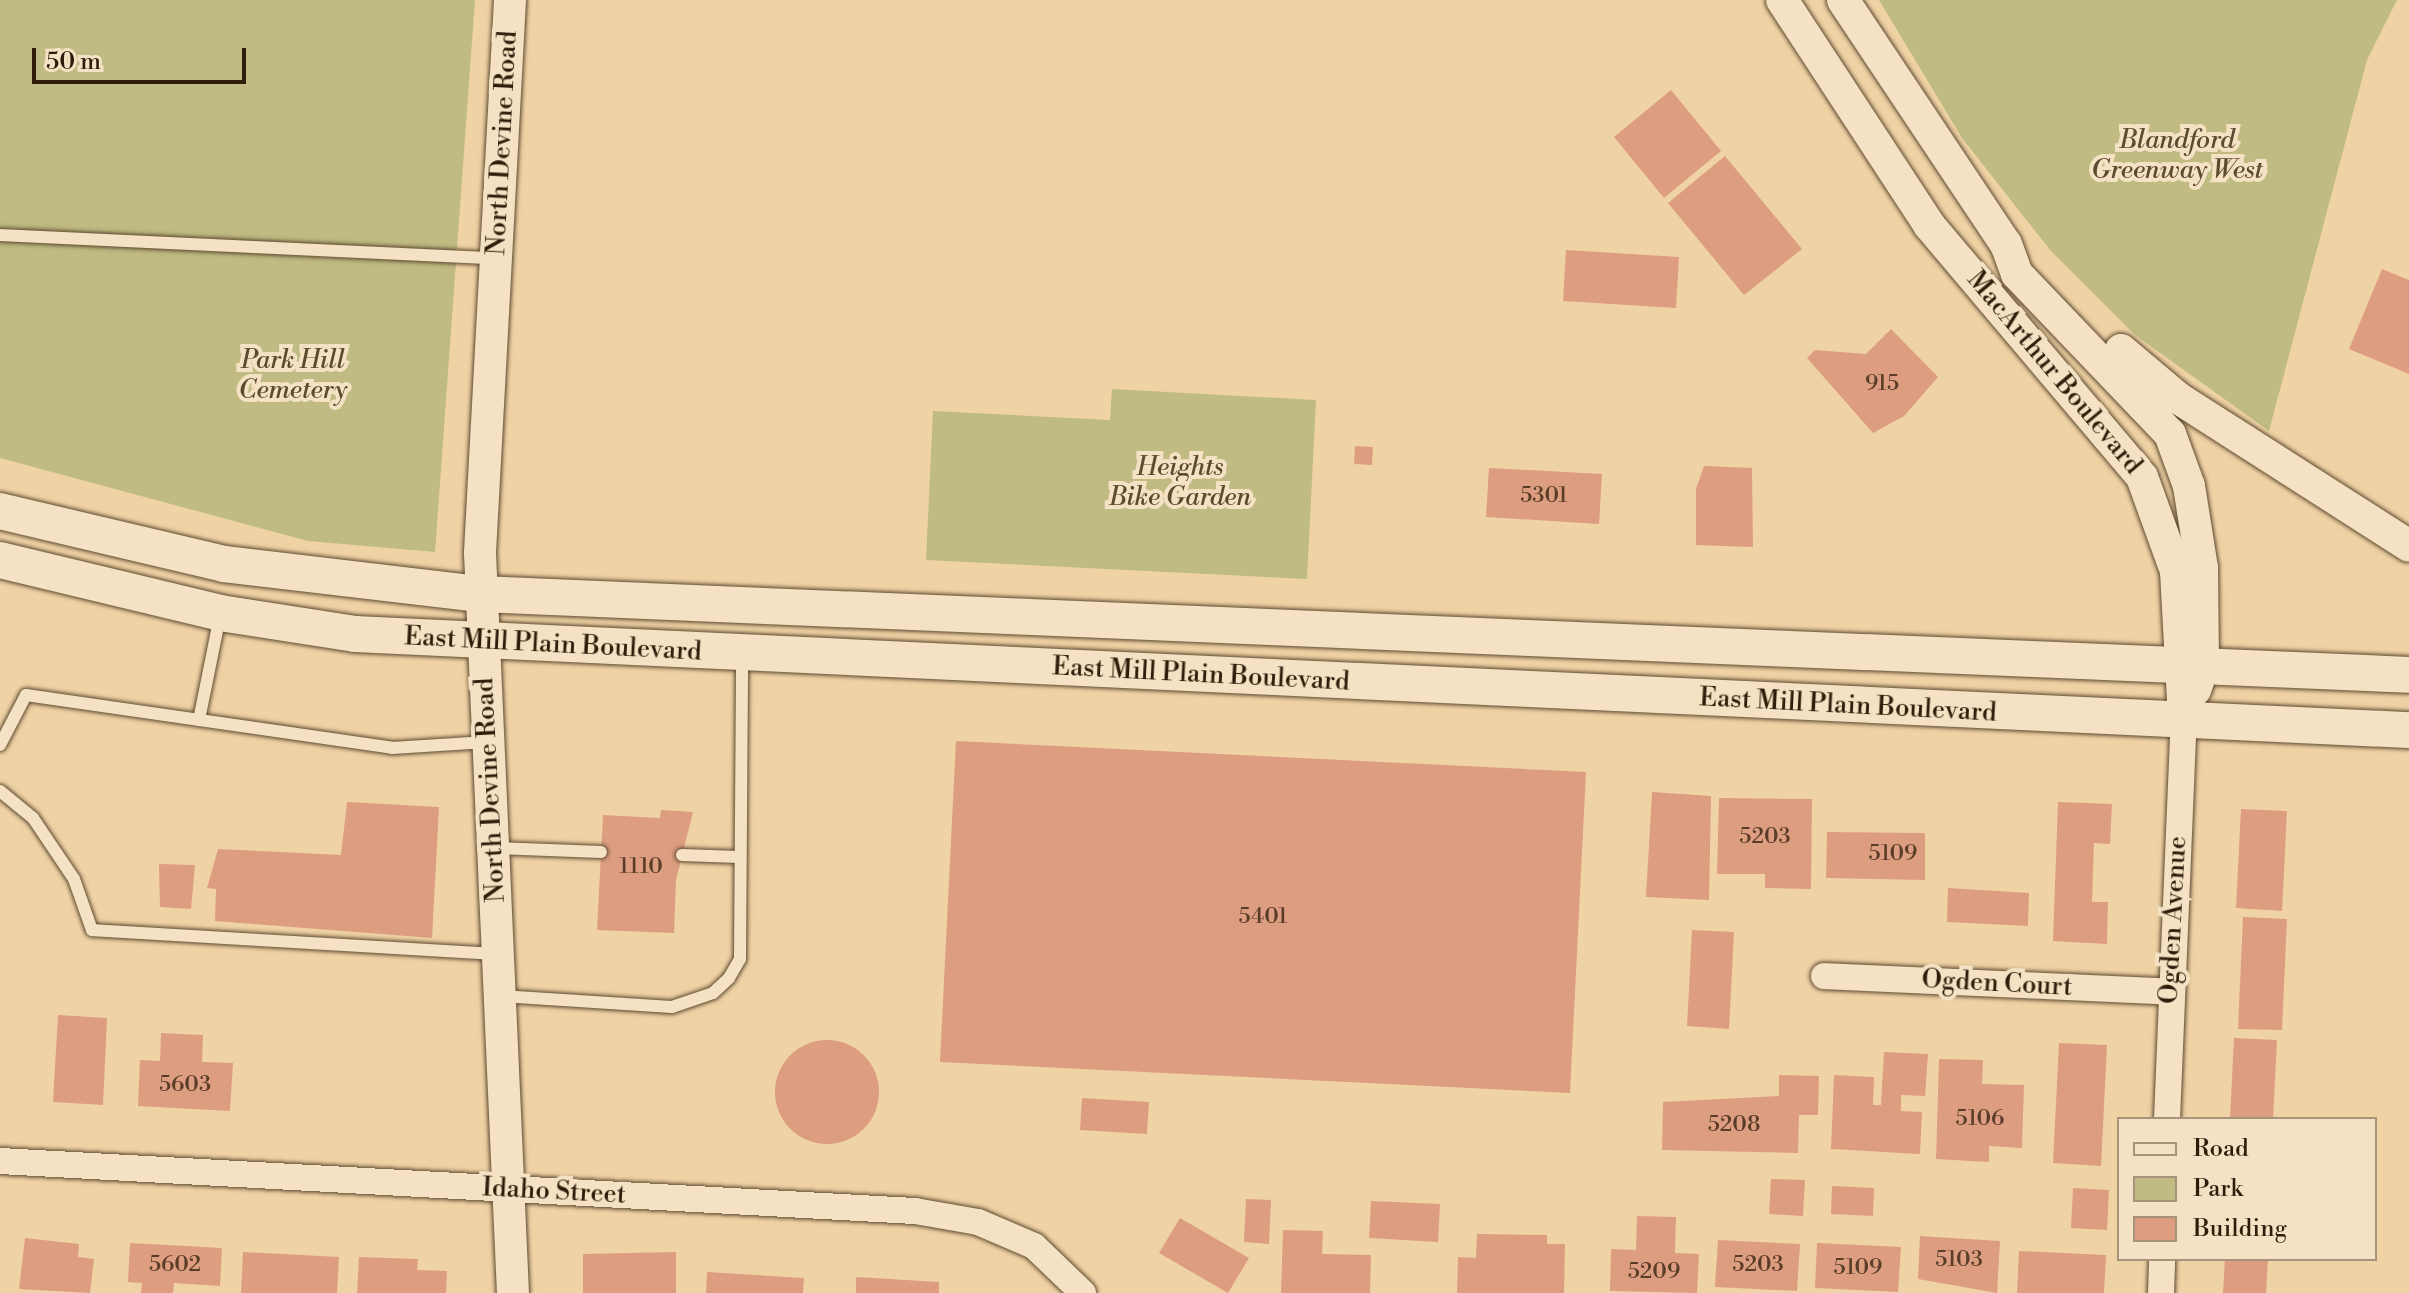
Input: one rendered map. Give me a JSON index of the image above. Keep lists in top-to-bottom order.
{
  "streets": {
    "main road": ["East Mill Plain Boulevard"],
    "street": [
      "North Devine Road",
      "MacArthur Boulevard",
      "Ogden Avenue",
      "Ogden Court",
      "Idaho Street"
    ]
  },
  "crossings": [
    ["North Devine Road", "East Mill Plain Boulevard"],
    ["North Devine Road", "Idaho Street"],
    ["MacArthur Boulevard", "East Mill Plain Boulevard"],
    ["MacArthur Boulevard", "Ogden Avenue"],
    ["East Mill Plain Boulevard", "Ogden Avenue"],
    ["Ogden Avenue", "Ogden Court"]
  ],
  "parks": ["Blandford Greenway West", "Park Hill Cemetery", "Heights Bike Garden"],
  "house_numbers": [
    "915",
    "5301",
    "5203",
    "5109",
    "1110",
    "5401",
    "5603",
    "5106",
    "5208",
    "5103",
    "5602",
    "5203",
    "5109",
    "5209"
  ],
  "legend": ["Road", "Park", "Building"],
  "scale_bar": "50 m"
}
